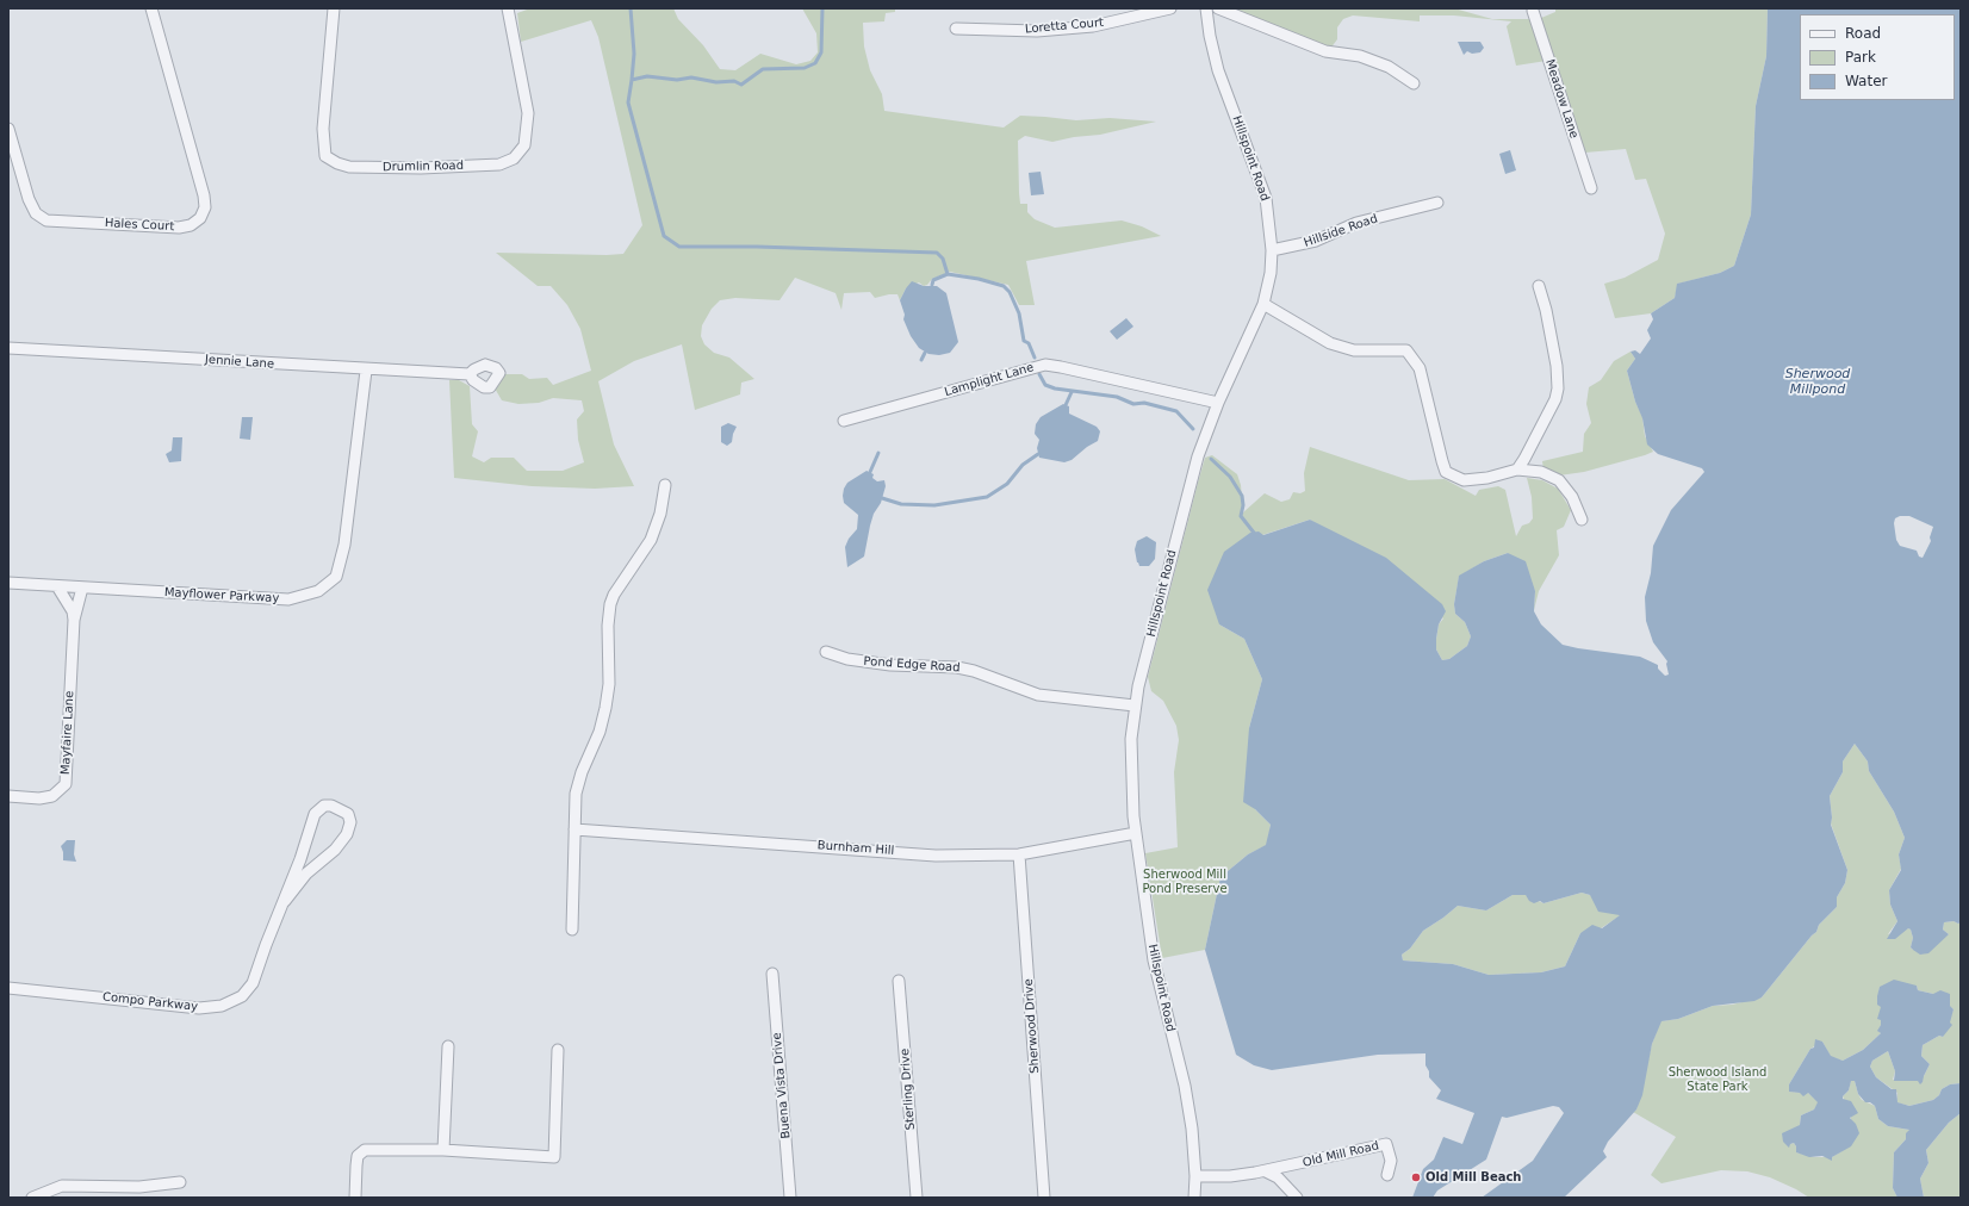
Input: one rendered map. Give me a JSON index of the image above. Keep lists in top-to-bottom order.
{
  "streets": {
    "street": [
      "Loretta Court",
      "Meadow Lane",
      "Hillspoint Road",
      "Drumlin Road",
      "Hales Court",
      "Hillside Road",
      "Jennie Lane",
      "Lamplight Lane",
      "Mayflower Parkway",
      "Pond Edge Road",
      "Mayfaire Lane",
      "Burnham Hill",
      "Compo Parkway",
      "Sherwood Drive",
      "Buena Vista Drive",
      "Sterling Drive",
      "Old Mill Road"
    ]
  },
  "crossings": [
    ["Hillspoint Road", "Hillside Road"],
    ["Hillspoint Road", "Lamplight Lane"],
    ["Hillspoint Road", "Pond Edge Road"],
    ["Hillspoint Road", "Burnham Hill"],
    ["Hillspoint Road", "Old Mill Road"],
    ["Jennie Lane", "Mayflower Parkway"],
    ["Mayflower Parkway", "Mayfaire Lane"],
    ["Burnham Hill", "Sherwood Drive"]
  ],
  "water": ["Sherwood Millpond"],
  "parks": ["Sherwood Mill Pond Preserve", "Sherwood Island State Park"],
  "places": ["Old Mill Beach"],
  "legend": ["Road", "Park", "Water"]
}
